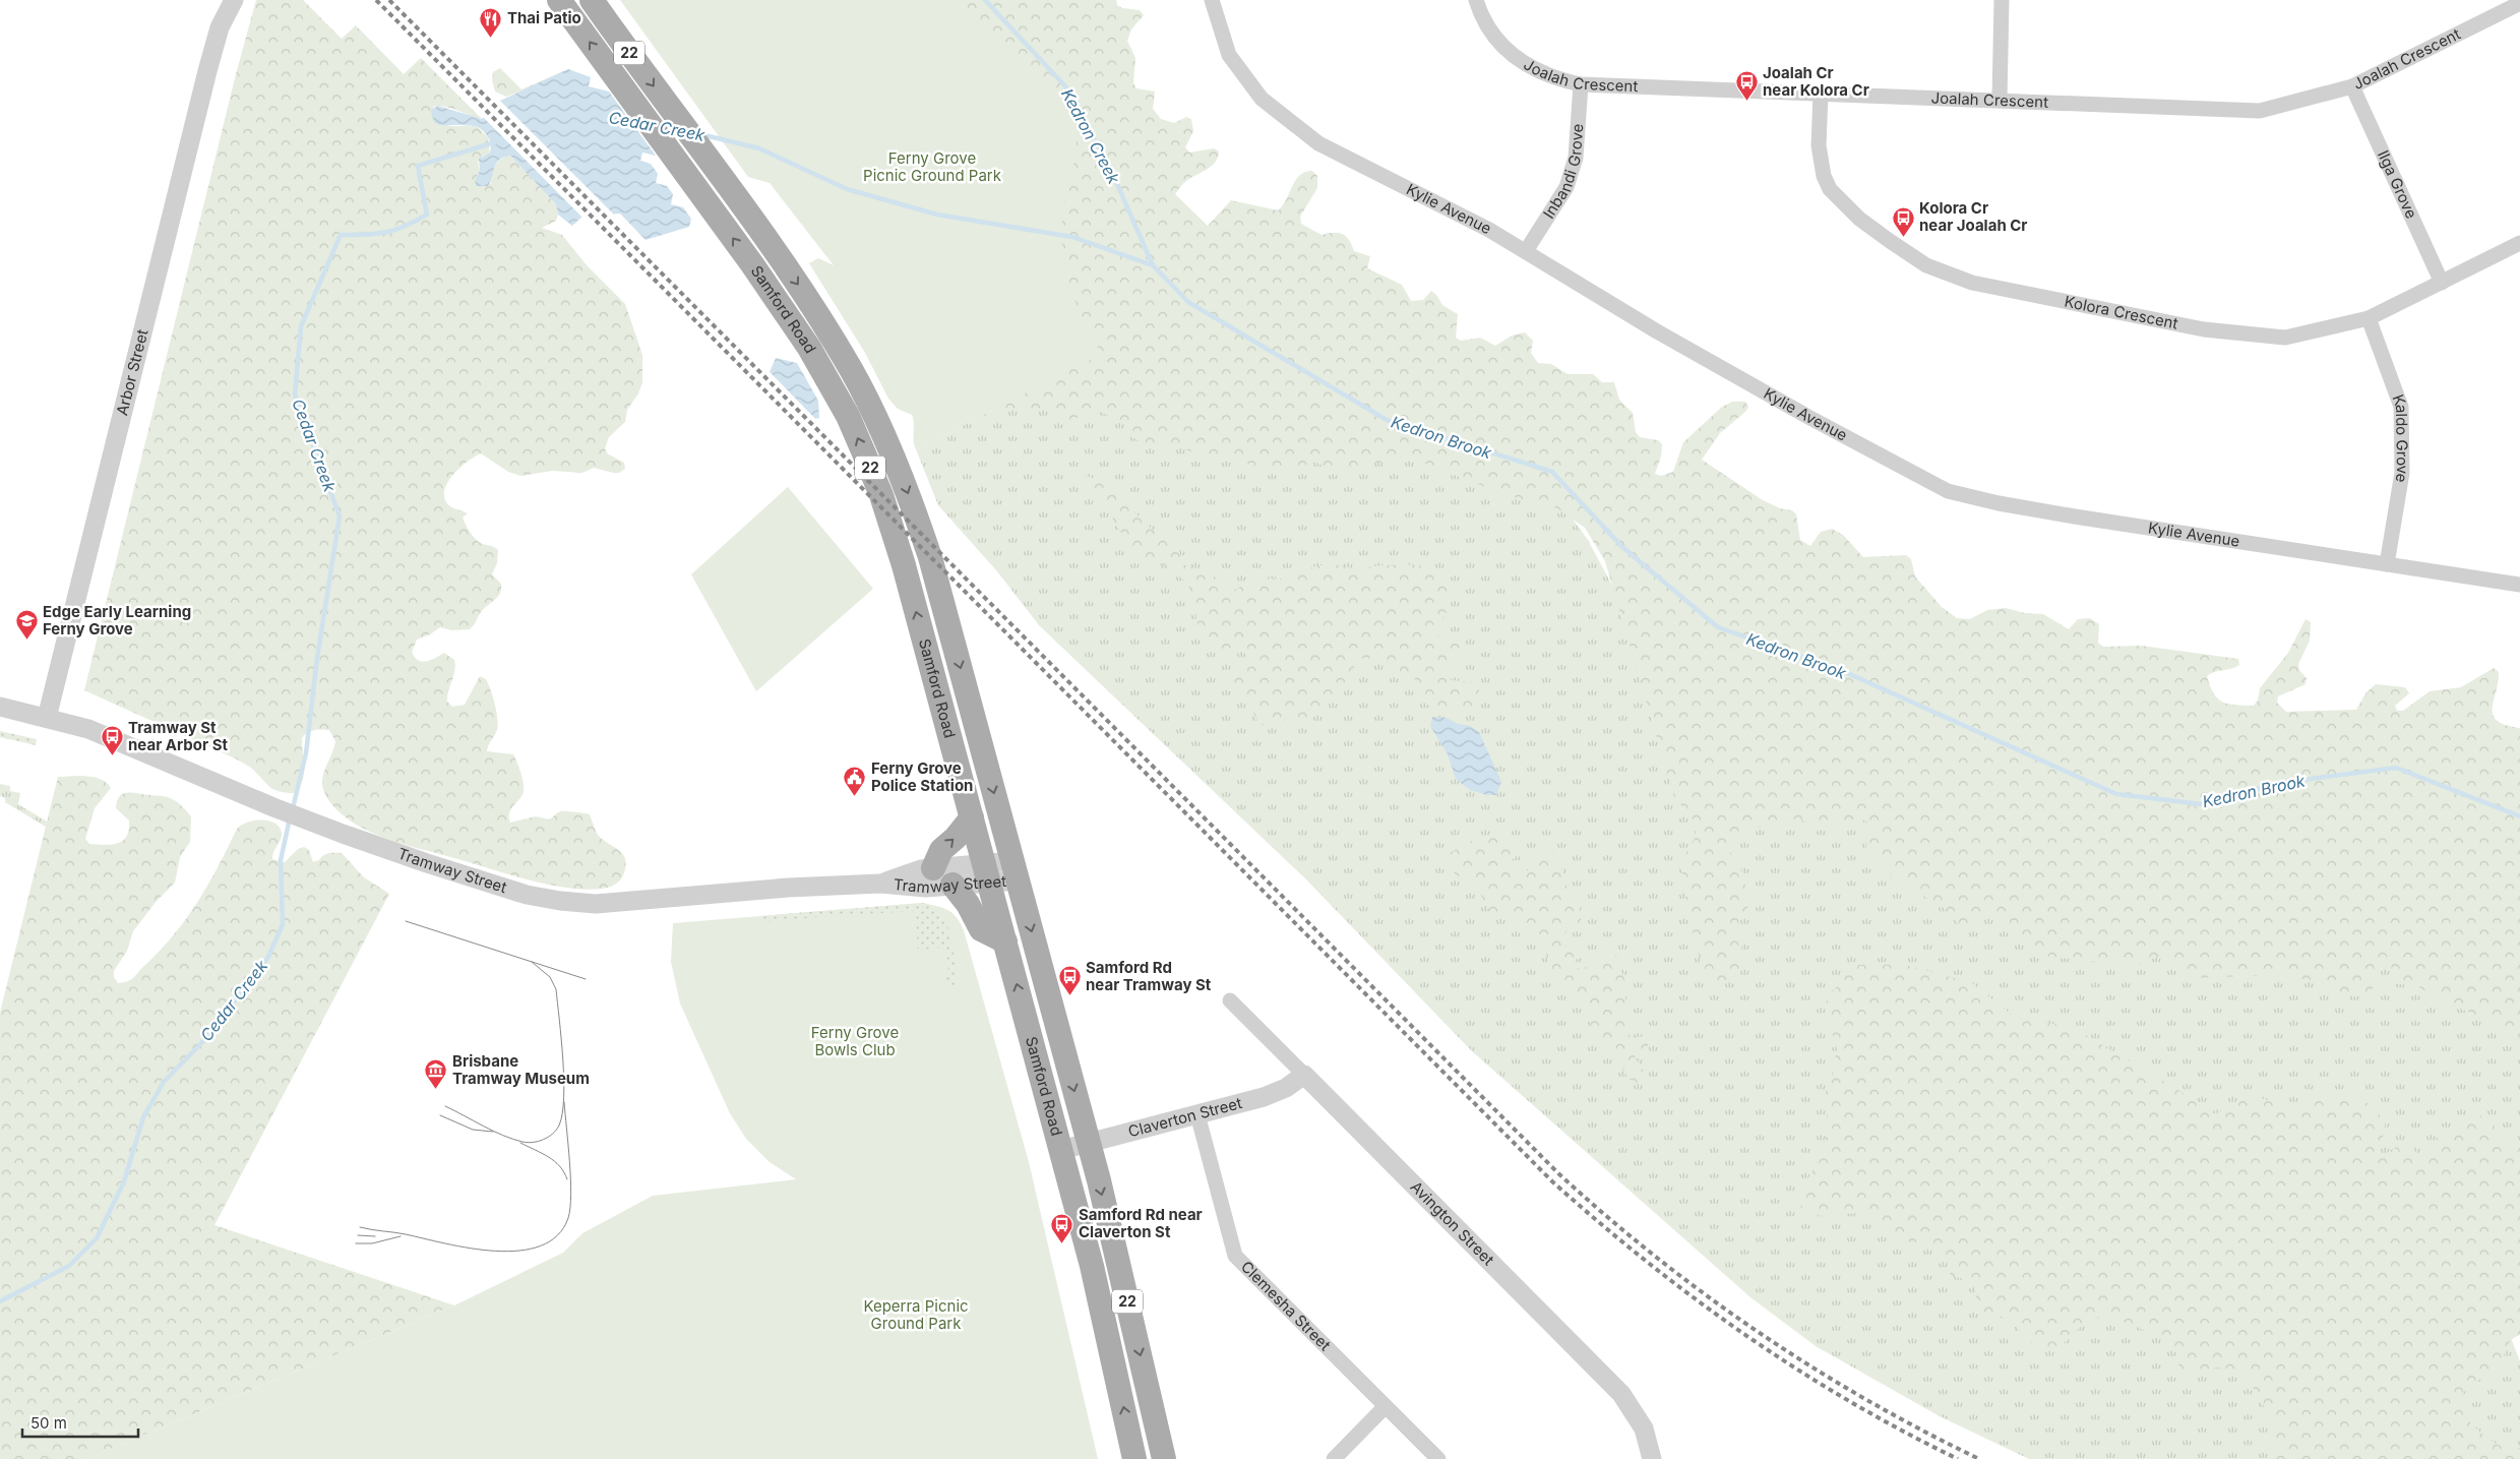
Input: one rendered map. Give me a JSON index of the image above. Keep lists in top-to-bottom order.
{
  "streets": {
    "main road": ["22", "Samford Road"],
    "street": [
      "Joalah Crescent",
      "Inbandi Grove",
      "Ilga Grove",
      "Kylie Avenue",
      "Kolora Crescent",
      "Arbor Street",
      "Kaldo Grove",
      "Tramway Street",
      "Claverton Street",
      "Avington Street",
      "Clemesha Street"
    ]
  },
  "crossings": [
    ["Joalah Crescent", "Inbandi Grove"],
    ["Joalah Crescent", "Ilga Grove"],
    ["Joalah Crescent", "Kolora Crescent"],
    ["Inbandi Grove", "Kylie Avenue"],
    ["Ilga Grove", "Kolora Crescent"],
    ["Kylie Avenue", "Kaldo Grove"],
    ["Samford Road", "Tramway Street"],
    ["Samford Road", "Claverton Street"],
    ["Kolora Crescent", "Kaldo Grove"],
    ["Arbor Street", "Tramway Street"],
    ["Claverton Street", "Avington Street"],
    ["Claverton Street", "Clemesha Street"]
  ],
  "water": ["Cedar Creek", "Kedron Creek", "Kedron Brook"],
  "parks": ["Ferny Grove Picnic Ground Park", "Ferny Grove Bowls Club", "Keperra Picnic Ground Park"],
  "places": {
    "restaurant": ["Thai Patio"],
    "bus stop": [
      "Joalah Cr near Kolora Cr",
      "Kolora Cr near Joalah Cr",
      "Tramway St near Arbor St",
      "Samford Rd near Tramway St",
      "Samford Rd near Claverton St"
    ],
    "school or university": ["Edge Early Learning Ferny Grove"],
    "public building": ["Ferny Grove Police Station"],
    "museum": ["Brisbane Tramway Museum"]
  },
  "scale_bar": "50 m"
}
